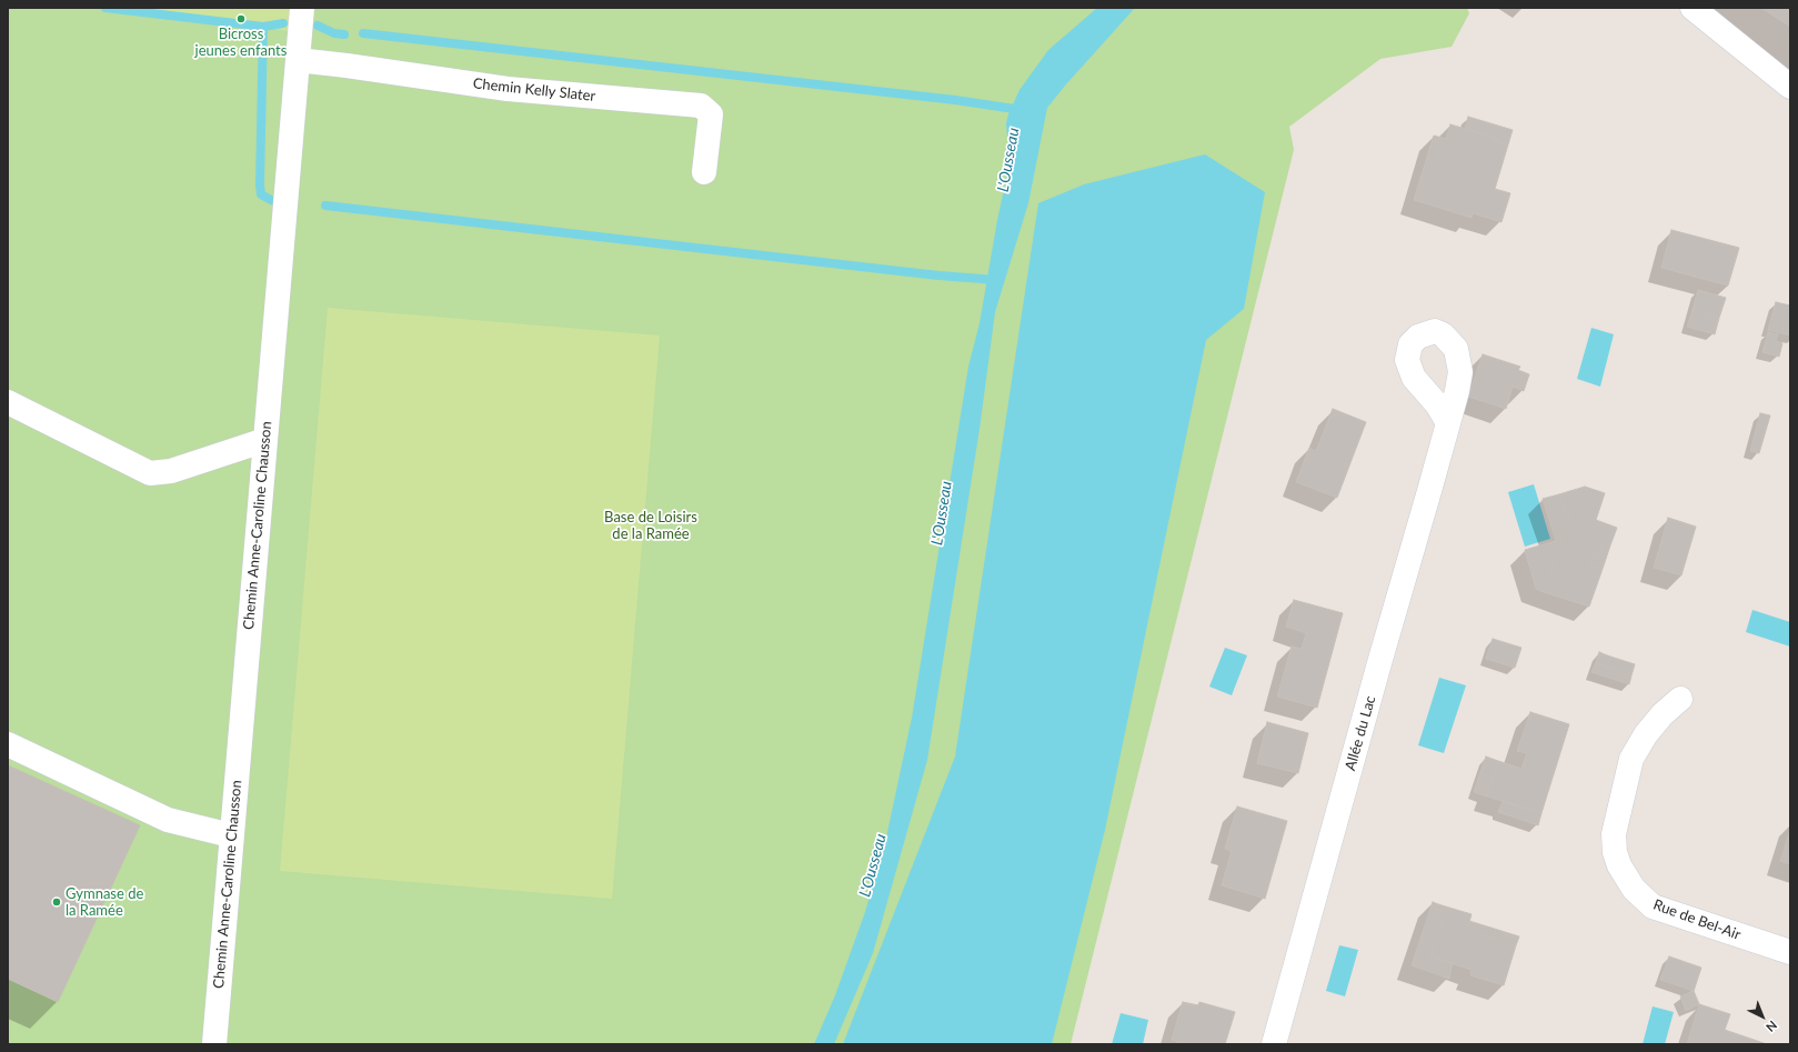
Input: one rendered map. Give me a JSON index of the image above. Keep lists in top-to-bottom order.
{
  "streets": {
    "street": [
      "Chemin Kelly Slater",
      "Chemin Anne-Caroline Chausson",
      "Allée du Lac",
      "Rue de Bel-Air"
    ]
  },
  "crossings": [
    ["Chemin Kelly Slater", "Chemin Anne-Caroline Chausson"]
  ],
  "water": ["L'Ousseau"],
  "parks": ["Base de Loisirs de la Ramée"],
  "places": ["Bicross jeunes enfants", "Gymnase de la Ramée"],
  "north": "bottom right"
}
